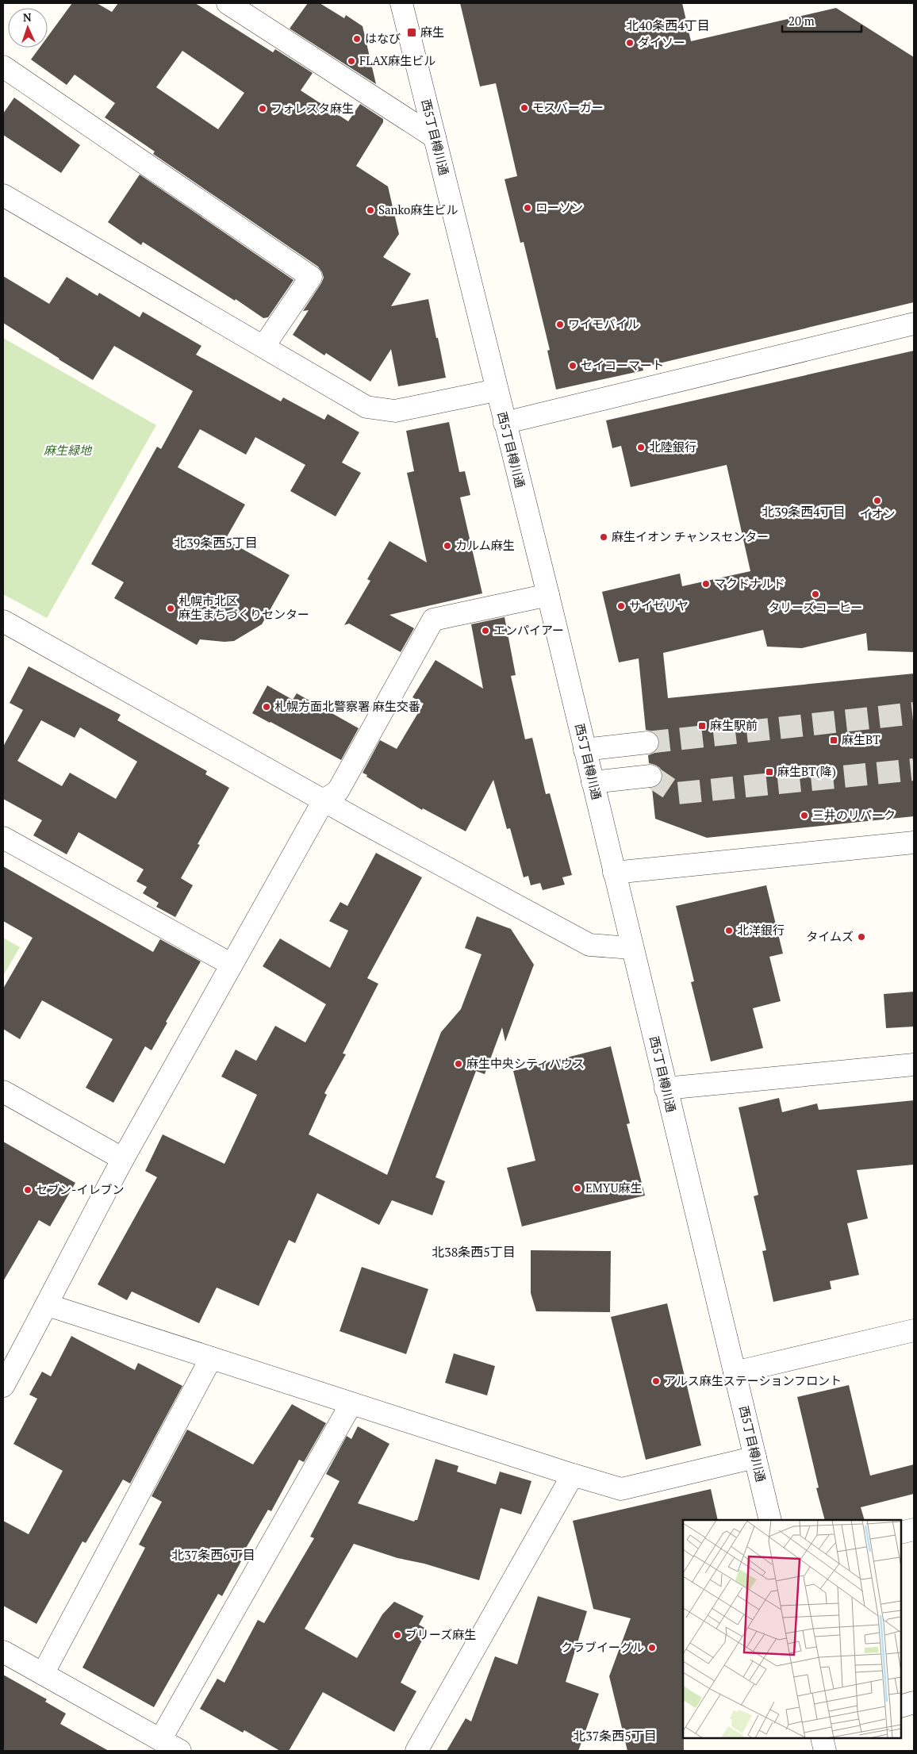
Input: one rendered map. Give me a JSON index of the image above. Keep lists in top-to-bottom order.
{
  "streets": {
    "street": ["西5丁目樽川通"]
  },
  "districts": [
    "北40条西4丁目",
    "北39条西4丁目",
    "北39条西5丁目",
    "北38条西5丁目",
    "北37条西6丁目",
    "北37条西5丁目"
  ],
  "parks": ["麻生緑地"],
  "places": {
    "transit": [
      "麻生",
      "麻生駅前",
      "麻生BT",
      "麻生BT(降)"
    ],
    "other": [
      "はなび",
      "ダイソー",
      "FLAX麻生ビル",
      "モスバーガー",
      "フォレスタ麻生",
      "ローソン",
      "Sanko麻生ビル",
      "ワイモバイル",
      "セイコーマート",
      "北陸銀行",
      "イオン",
      "麻生イオン チャンスセンター",
      "カルム麻生",
      "マクドナルド",
      "タリーズコーヒー",
      "サイゼリヤ",
      "札幌市北区 麻生まちづくりセンター",
      "エンパイアー",
      "札幌方面北警察署 麻生交番",
      "三井のリパーク",
      "北洋銀行",
      "タイムズ",
      "麻生中央シティハウス",
      "EMYU麻生",
      "セブン-イレブン",
      "アルス麻生ステーションフロント",
      "ブリーズ麻生",
      "クラブイーグル"
    ]
  },
  "scale_bar": "20 m",
  "north": "top"
}
